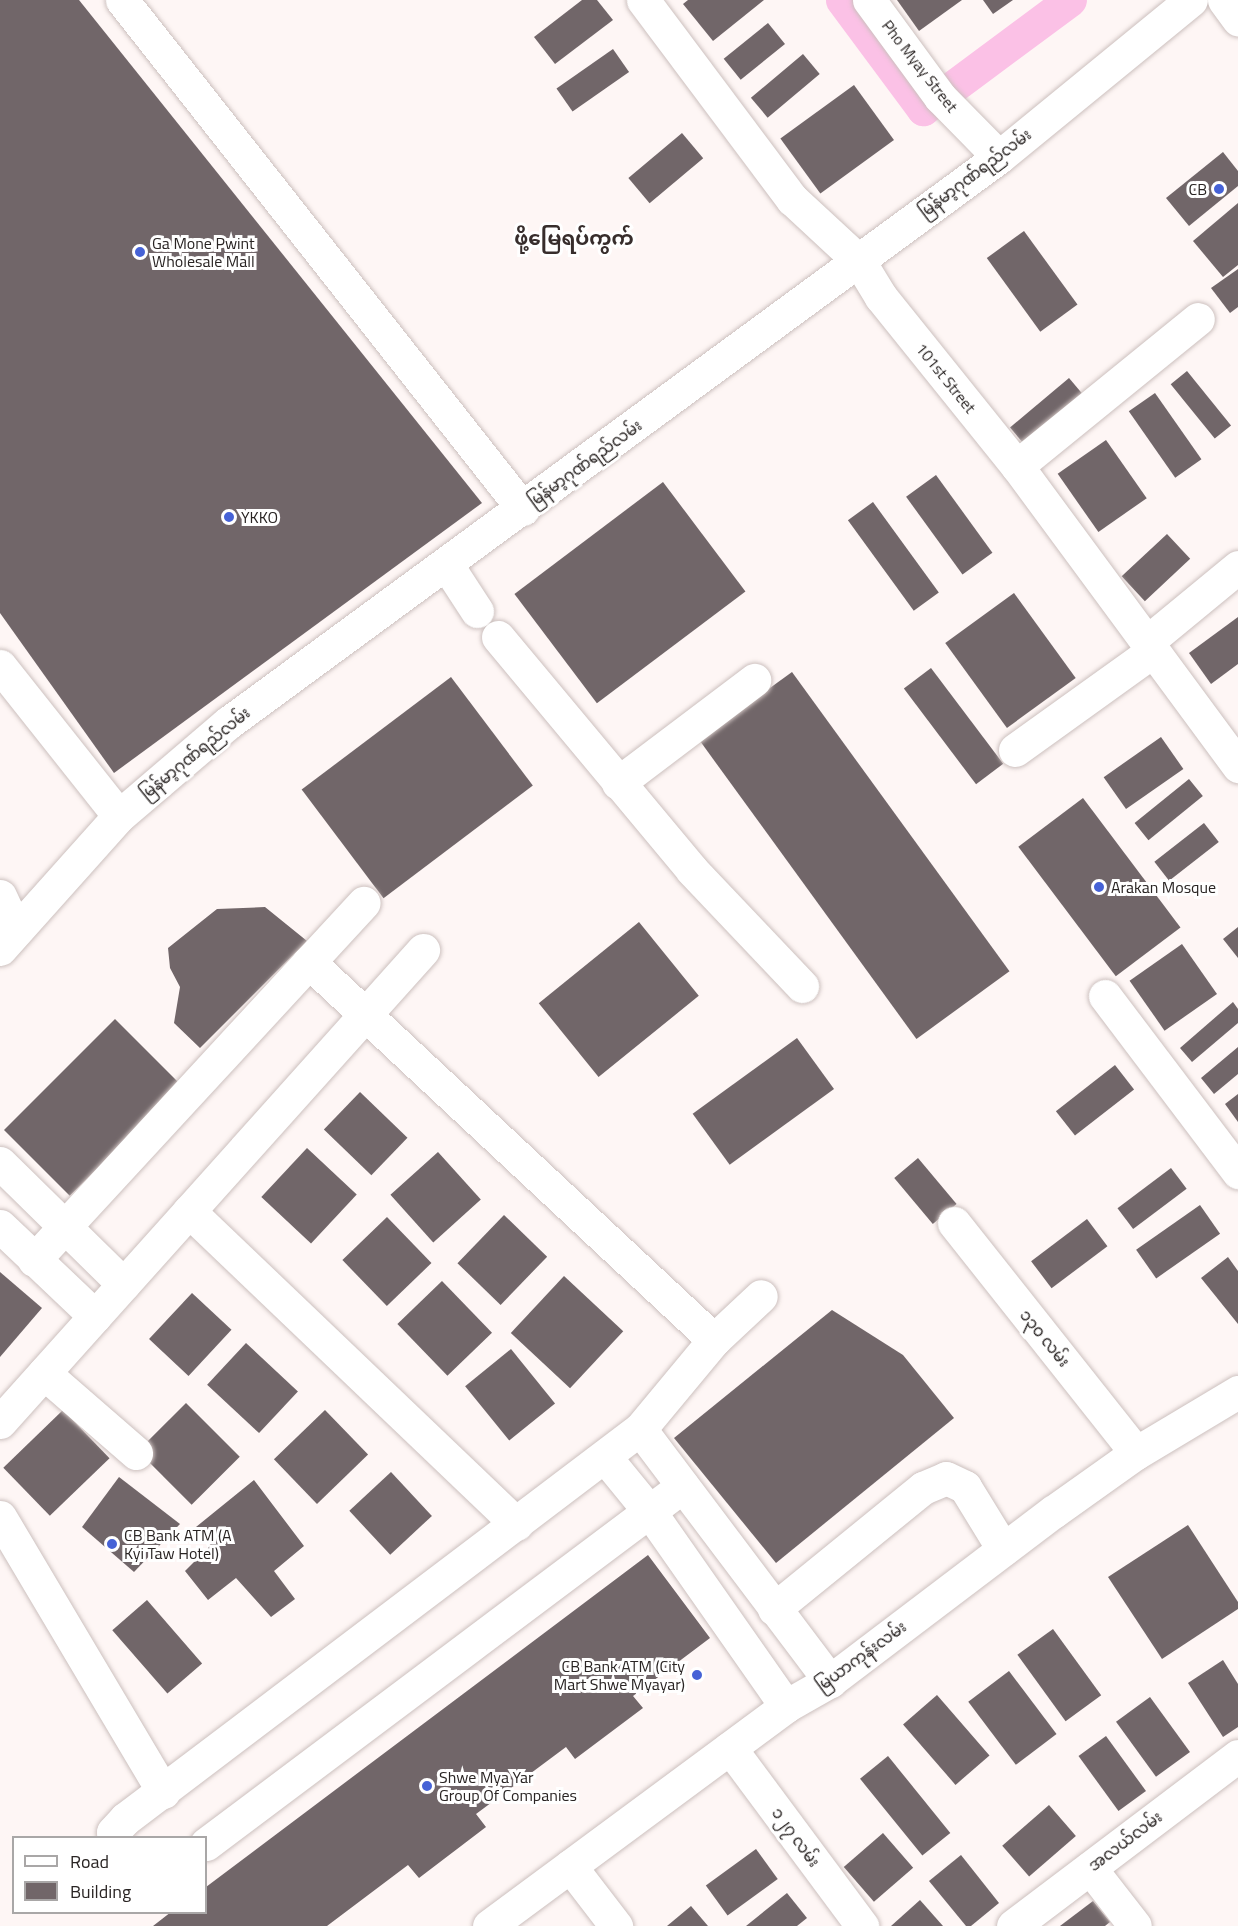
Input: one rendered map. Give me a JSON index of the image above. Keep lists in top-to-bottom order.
{
  "streets": {
    "street": [
      "Pho Myay Street",
      "မြန်မာ့ဂုဏ်ရည်လမ်း",
      "101st Street",
      "၁၃၀ လမ်း",
      "မြယာကုန်းလမ်း",
      "၁၂၇ လမ်း",
      "အလယ်လမ်း"
    ]
  },
  "crossings": [
    ["Pho Myay Street", "မြန်မာ့ဂုဏ်ရည်လမ်း"],
    ["မြန်မာ့ဂုဏ်ရည်လမ်း", "101st Street"],
    ["၁၃၀ လမ်း", "မြယာကုန်းလမ်း"],
    ["မြယာကုန်းလမ်း", "၁၂၇ လမ်း"]
  ],
  "districts": ["ဖို့မြေရပ်ကွက်"],
  "places": [
    "CB",
    "Ga Mone Pwint Wholesale Mall",
    "YKKO",
    "Arakan Mosque",
    "CB Bank ATM (A Kyi Taw Hotel)",
    "CB Bank ATM (City Mart Shwe Myayar)",
    "Shwe Mya Yar Group Of Companies"
  ],
  "legend": ["Road", "Building"]
}
